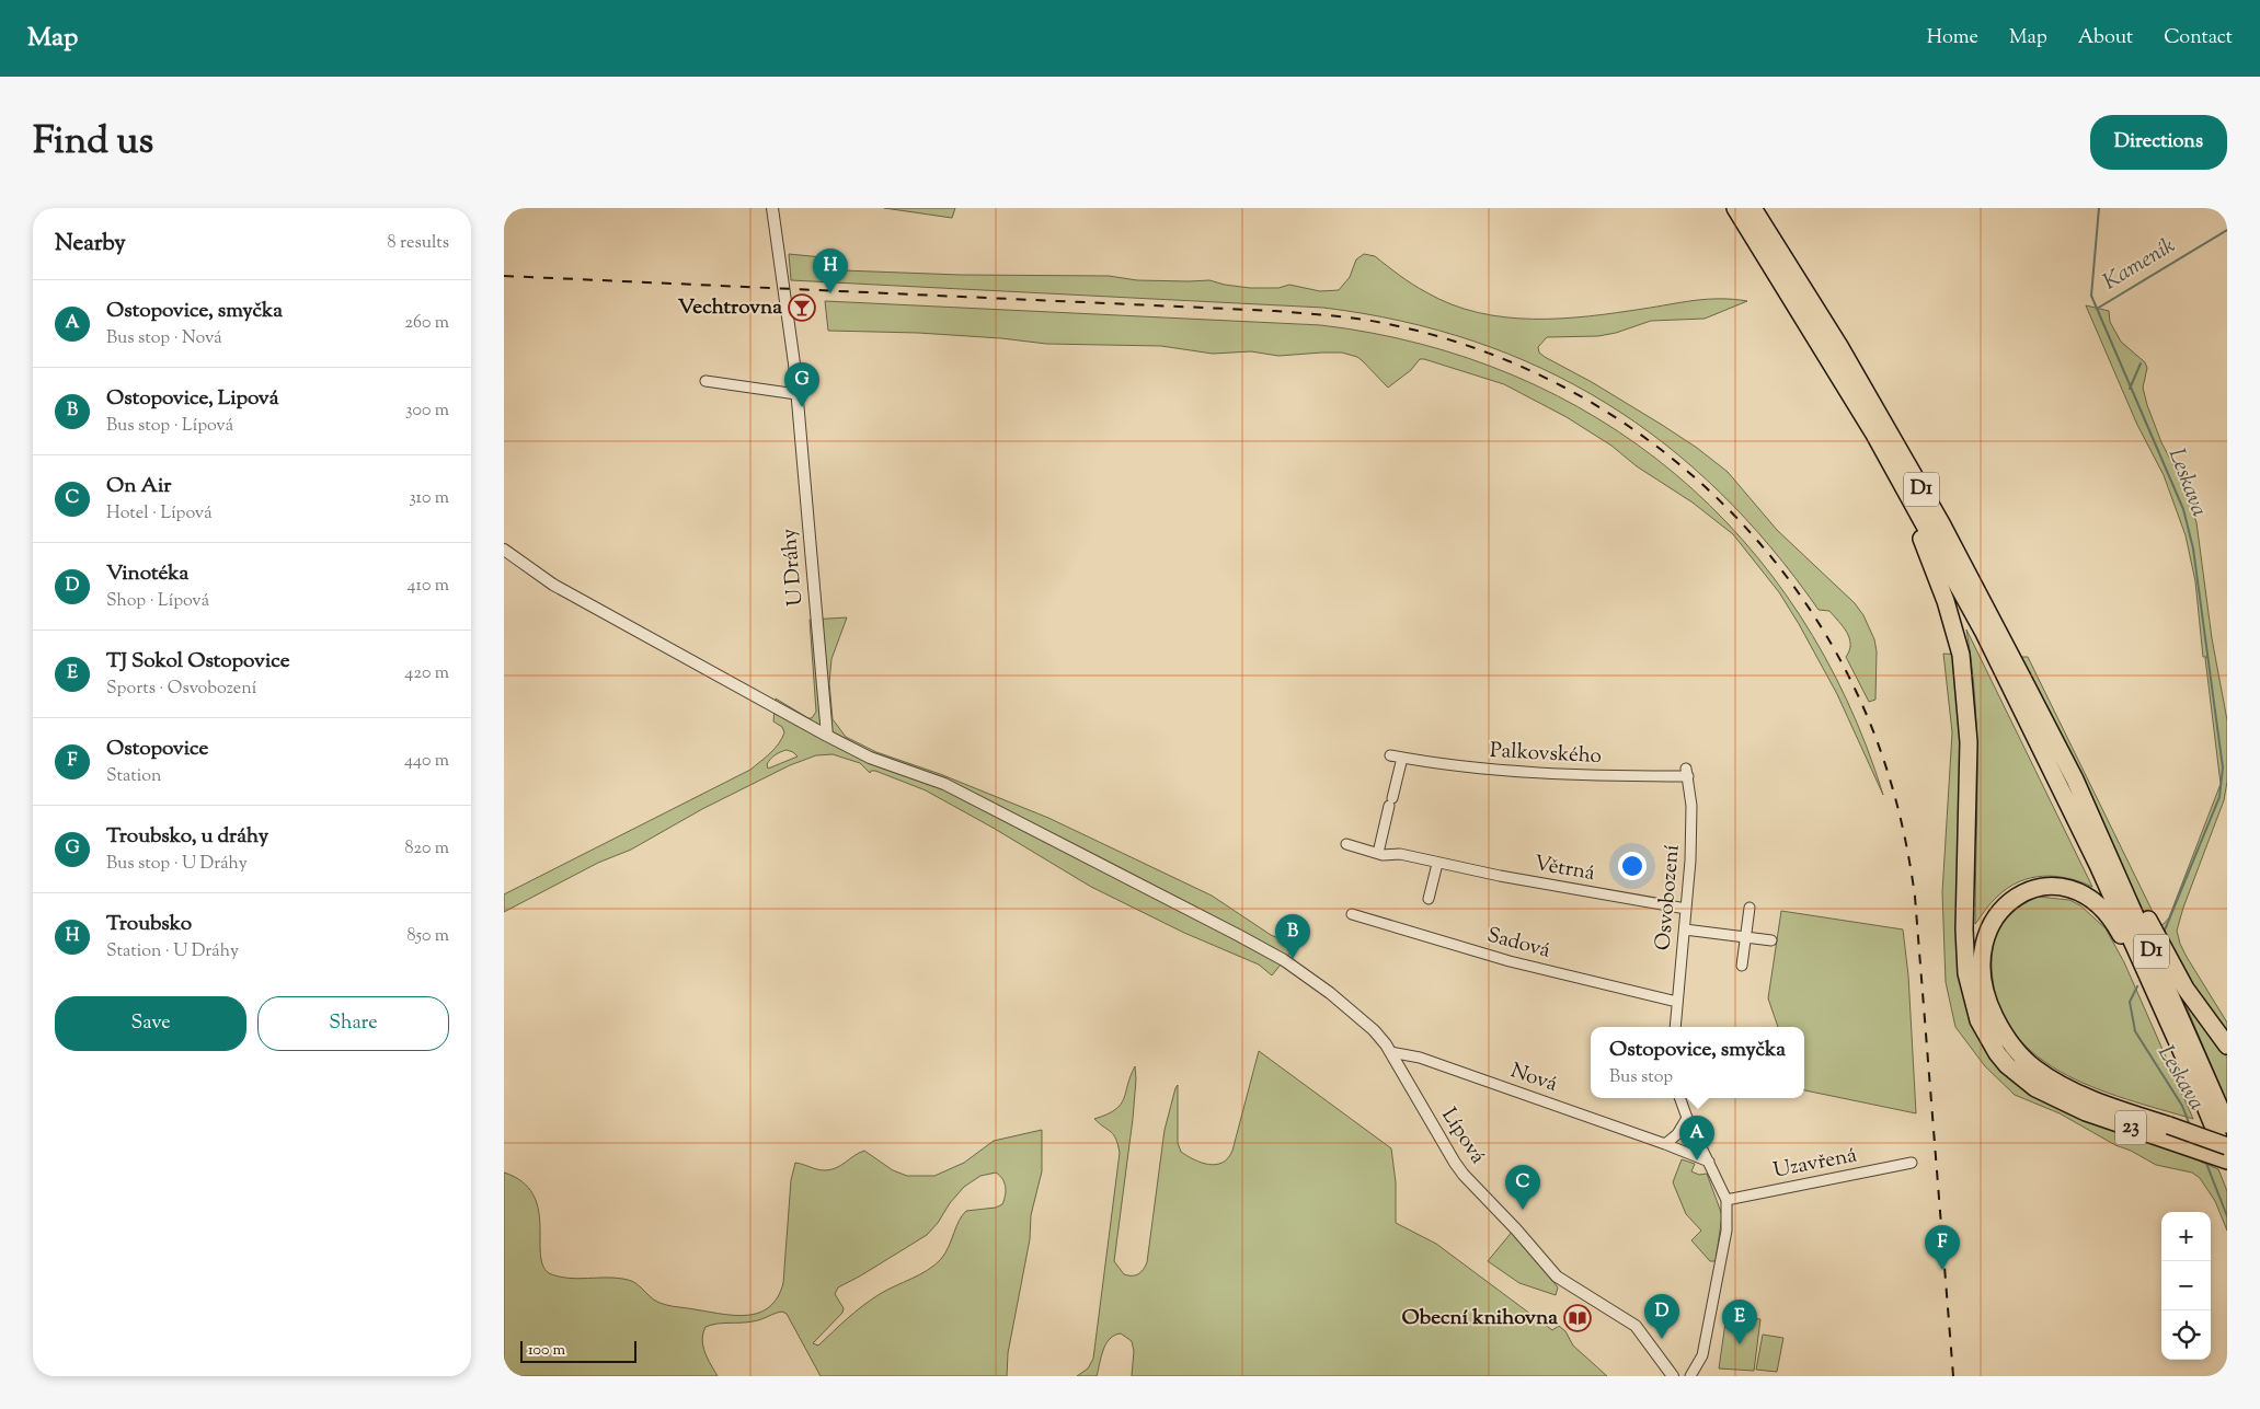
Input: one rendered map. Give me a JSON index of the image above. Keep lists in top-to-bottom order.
{
  "streets": {
    "highway": ["D1", "23"],
    "street": [
      "U Dráhy",
      "Palkovského",
      "Větrná",
      "Osvobození",
      "Sadová",
      "Nová",
      "Lípová",
      "Uzavřená"
    ]
  },
  "crossings": [
    ["D1", "23"],
    ["U Dráhy", "Lípová"],
    ["Palkovského", "Osvobození"],
    ["Větrná", "Osvobození"],
    ["Osvobození", "Sadová"],
    ["Nová", "Lípová"]
  ],
  "water": ["Kameník", "Leskava"],
  "places": {
    "bar": ["Vechtrovna"],
    "library": ["Obecní knihovna"]
  },
  "scale_bar": "100 m",
  "page": {
    "header": "Map",
    "nav": [
      "Home",
      "Map",
      "About",
      "Contact"
    ],
    "title": "Find us",
    "buttons": [
      "Directions",
      ["Save", "Share"]
    ],
    "heading": ["Nearby", "8 results"],
    "pins": [
      "H",
      "G",
      "B",
      "A",
      "C",
      "F",
      "D",
      "E"
    ],
    "list": [
      {
        "mark": "A",
        "name": "Ostopovice, smyčka",
        "note": "Bus stop · Nová",
        "value": "260 m"
      },
      {
        "mark": "B",
        "name": "Ostopovice, Lipová",
        "note": "Bus stop · Lípová",
        "value": "300 m"
      },
      {
        "mark": "C",
        "name": "On Air",
        "note": "Hotel · Lípová",
        "value": "310 m"
      },
      {
        "mark": "D",
        "name": "Vinotéka",
        "note": "Shop · Lípová",
        "value": "410 m"
      },
      {
        "mark": "E",
        "name": "TJ Sokol Ostopovice",
        "note": "Sports · Osvobození",
        "value": "420 m"
      },
      {
        "mark": "F",
        "name": "Ostopovice",
        "note": "Station",
        "value": "440 m"
      },
      {
        "mark": "G",
        "name": "Troubsko, u dráhy",
        "note": "Bus stop · U Dráhy",
        "value": "820 m"
      },
      {
        "mark": "H",
        "name": "Troubsko",
        "note": "Station · U Dráhy",
        "value": "850 m"
      }
    ],
    "popup": ["Ostopovice, smyčka", "Bus stop"],
    "map_buttons": ["+", "−"],
    "scale": "100 m"
  }
}
